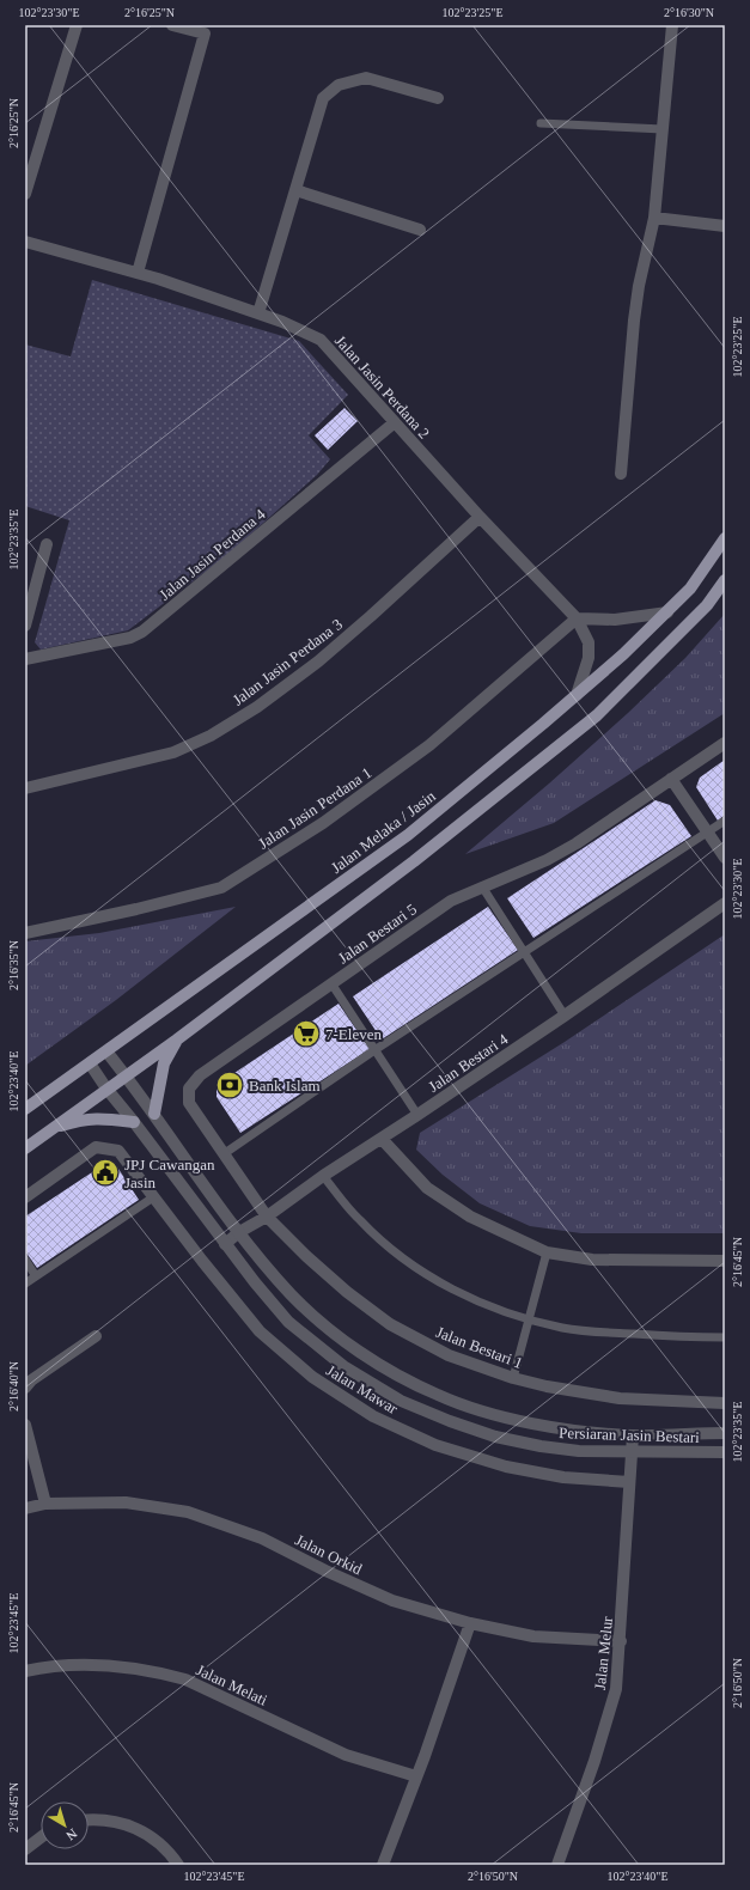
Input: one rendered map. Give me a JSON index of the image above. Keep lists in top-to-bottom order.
{
  "streets": {
    "main road": ["Jalan Melaka / Jasin"],
    "street": [
      "Jalan Jasin Perdana 2",
      "Jalan Jasin Perdana 4",
      "Jalan Jasin Perdana 3",
      "Jalan Jasin Perdana 1",
      "Jalan Bestari 5",
      "Jalan Bestari 4",
      "Jalan Bestari 1",
      "Jalan Mawar",
      "Persiaran Jasin Bestari",
      "Jalan Orkid",
      "Jalan Melur",
      "Jalan Melati"
    ]
  },
  "crossings": [
    ["Jalan Jasin Perdana 2", "Jalan Jasin Perdana 4"],
    ["Jalan Jasin Perdana 2", "Jalan Jasin Perdana 3"],
    ["Jalan Jasin Perdana 2", "Jalan Jasin Perdana 1"],
    ["Jalan Jasin Perdana 2", "Jalan Melaka / Jasin"],
    ["Jalan Melaka / Jasin", "Persiaran Jasin Bestari"],
    ["Jalan Bestari 5", "Jalan Bestari 4"],
    ["Jalan Bestari 5", "Jalan Bestari 1"],
    ["Jalan Bestari 4", "Jalan Bestari 1"],
    ["Jalan Bestari 4", "Persiaran Jasin Bestari"],
    ["Jalan Mawar", "Jalan Melur"],
    ["Persiaran Jasin Bestari", "Jalan Melur"],
    ["Jalan Orkid", "Jalan Melur"]
  ],
  "places": {
    "supermarket": ["7-Eleven"],
    "bank": ["Bank Islam"],
    "public building": ["JPJ Cawangan Jasin"]
  },
  "north": "bottom right",
  "coordinates": [
    "102°23'30\"E",
    "2°16'25\"N",
    "102°23'25\"E",
    "2°16'30\"N",
    "102°23'35\"E",
    "2°16'35\"N",
    "102°23'40\"E",
    "2°16'45\"N",
    "2°16'40\"N",
    "102°23'45\"E",
    "2°16'50\"N"
  ]
}
